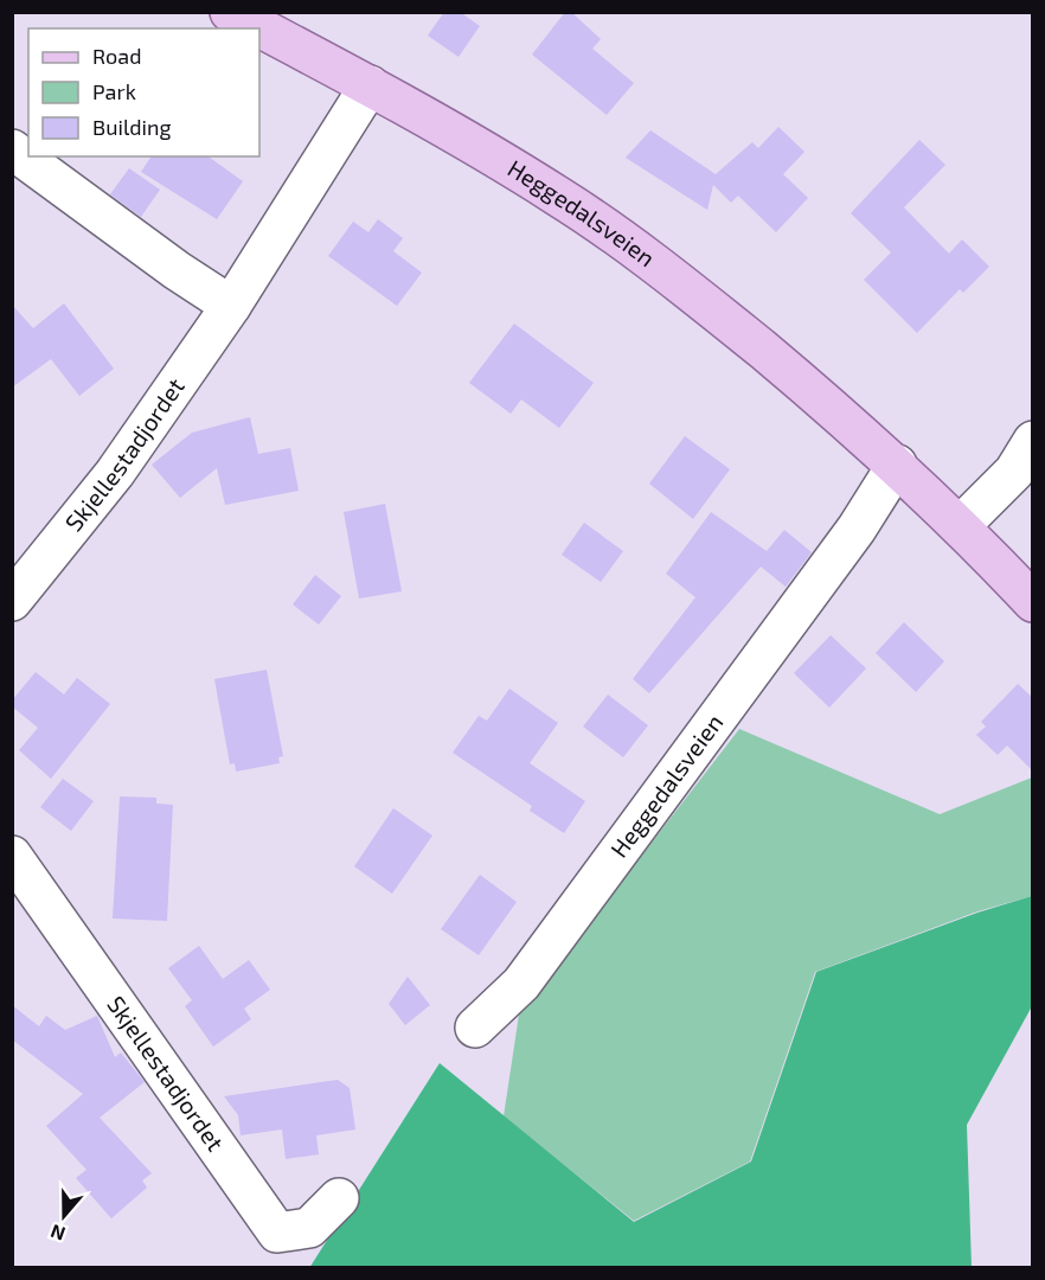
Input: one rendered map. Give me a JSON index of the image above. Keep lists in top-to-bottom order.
{
  "streets": {
    "main road": ["Heggedalsveien"],
    "street": ["Skjellestadjordet"]
  },
  "crossings": [
    ["Heggedalsveien", "Skjellestadjordet"]
  ],
  "legend": ["Road", "Park", "Building"],
  "north": "bottom"
}
